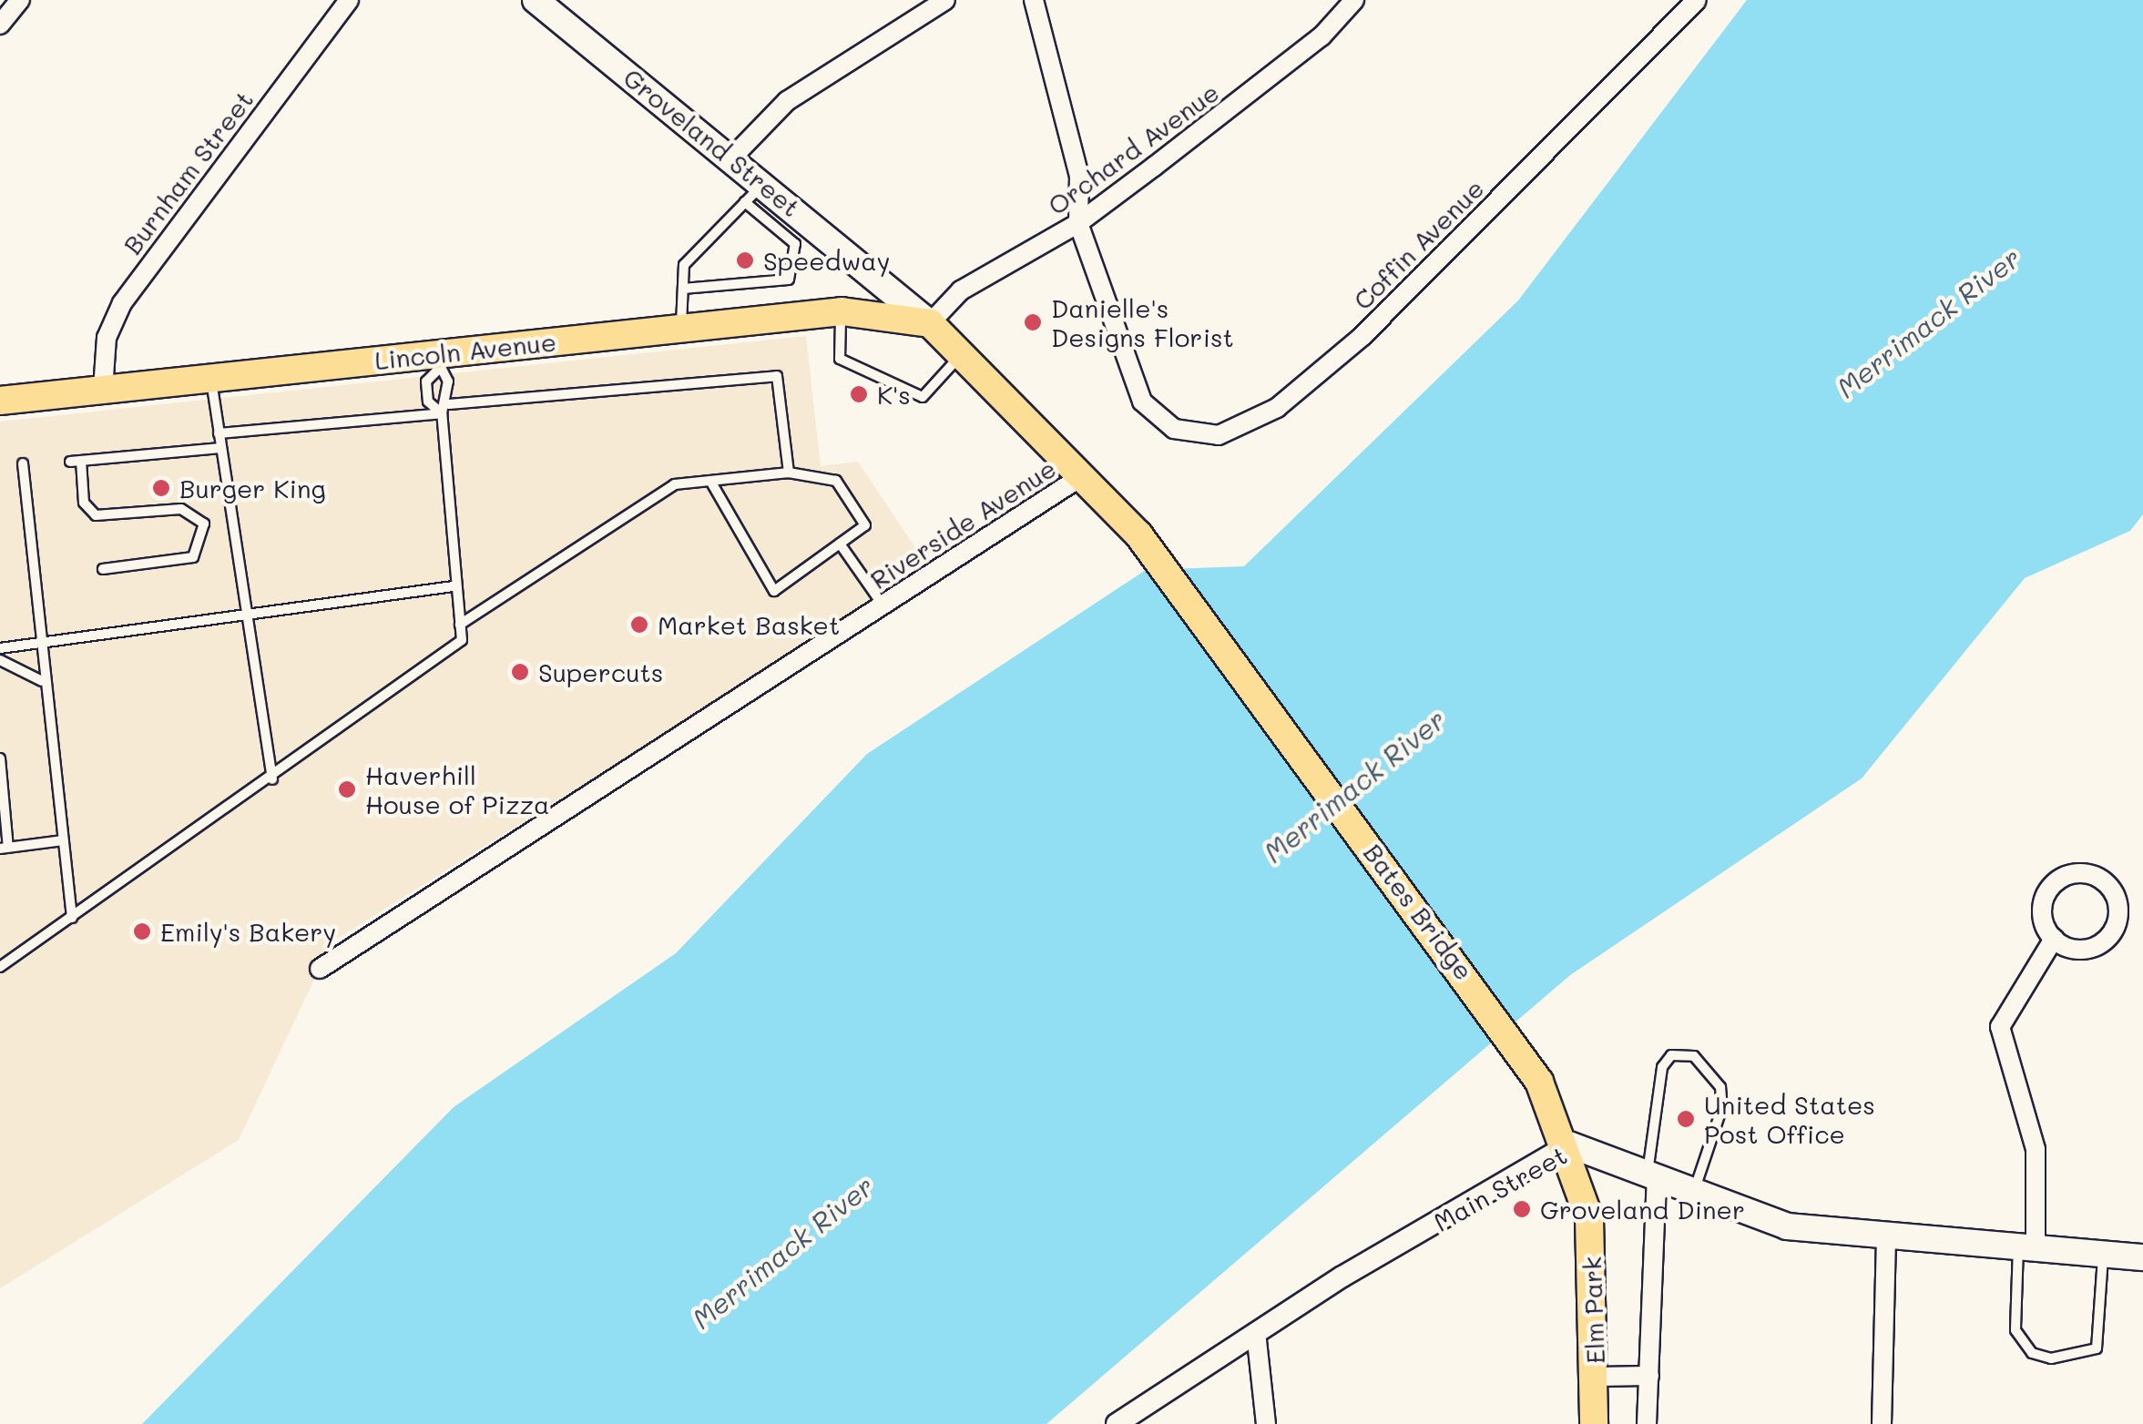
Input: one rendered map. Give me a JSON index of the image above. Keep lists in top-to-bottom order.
{
  "streets": {
    "main road": [
      "Groveland Street",
      "Lincoln Avenue",
      "Bates Bridge",
      "Main Street",
      "Elm Park"
    ],
    "street": [
      "Orchard Avenue",
      "Burnham Street",
      "Coffin Avenue",
      "Riverside Avenue"
    ]
  },
  "crossings": [
    ["Groveland Street", "Orchard Avenue"],
    ["Groveland Street", "Lincoln Avenue"],
    ["Groveland Street", "Riverside Avenue"],
    ["Groveland Street", "Bates Bridge"],
    ["Orchard Avenue", "Coffin Avenue"],
    ["Orchard Avenue", "Lincoln Avenue"],
    ["Burnham Street", "Lincoln Avenue"],
    ["Riverside Avenue", "Bates Bridge"],
    ["Bates Bridge", "Main Street"],
    ["Bates Bridge", "Elm Park"],
    ["Main Street", "Elm Park"]
  ],
  "water": ["Merrimack River"],
  "places": [
    "Speedway",
    "Danielle's Designs Florist",
    "K's",
    "Burger King",
    "Market Basket",
    "Supercuts",
    "Haverhill House of Pizza",
    "Emily's Bakery",
    "United States Post Office",
    "Groveland Diner"
  ]
}
